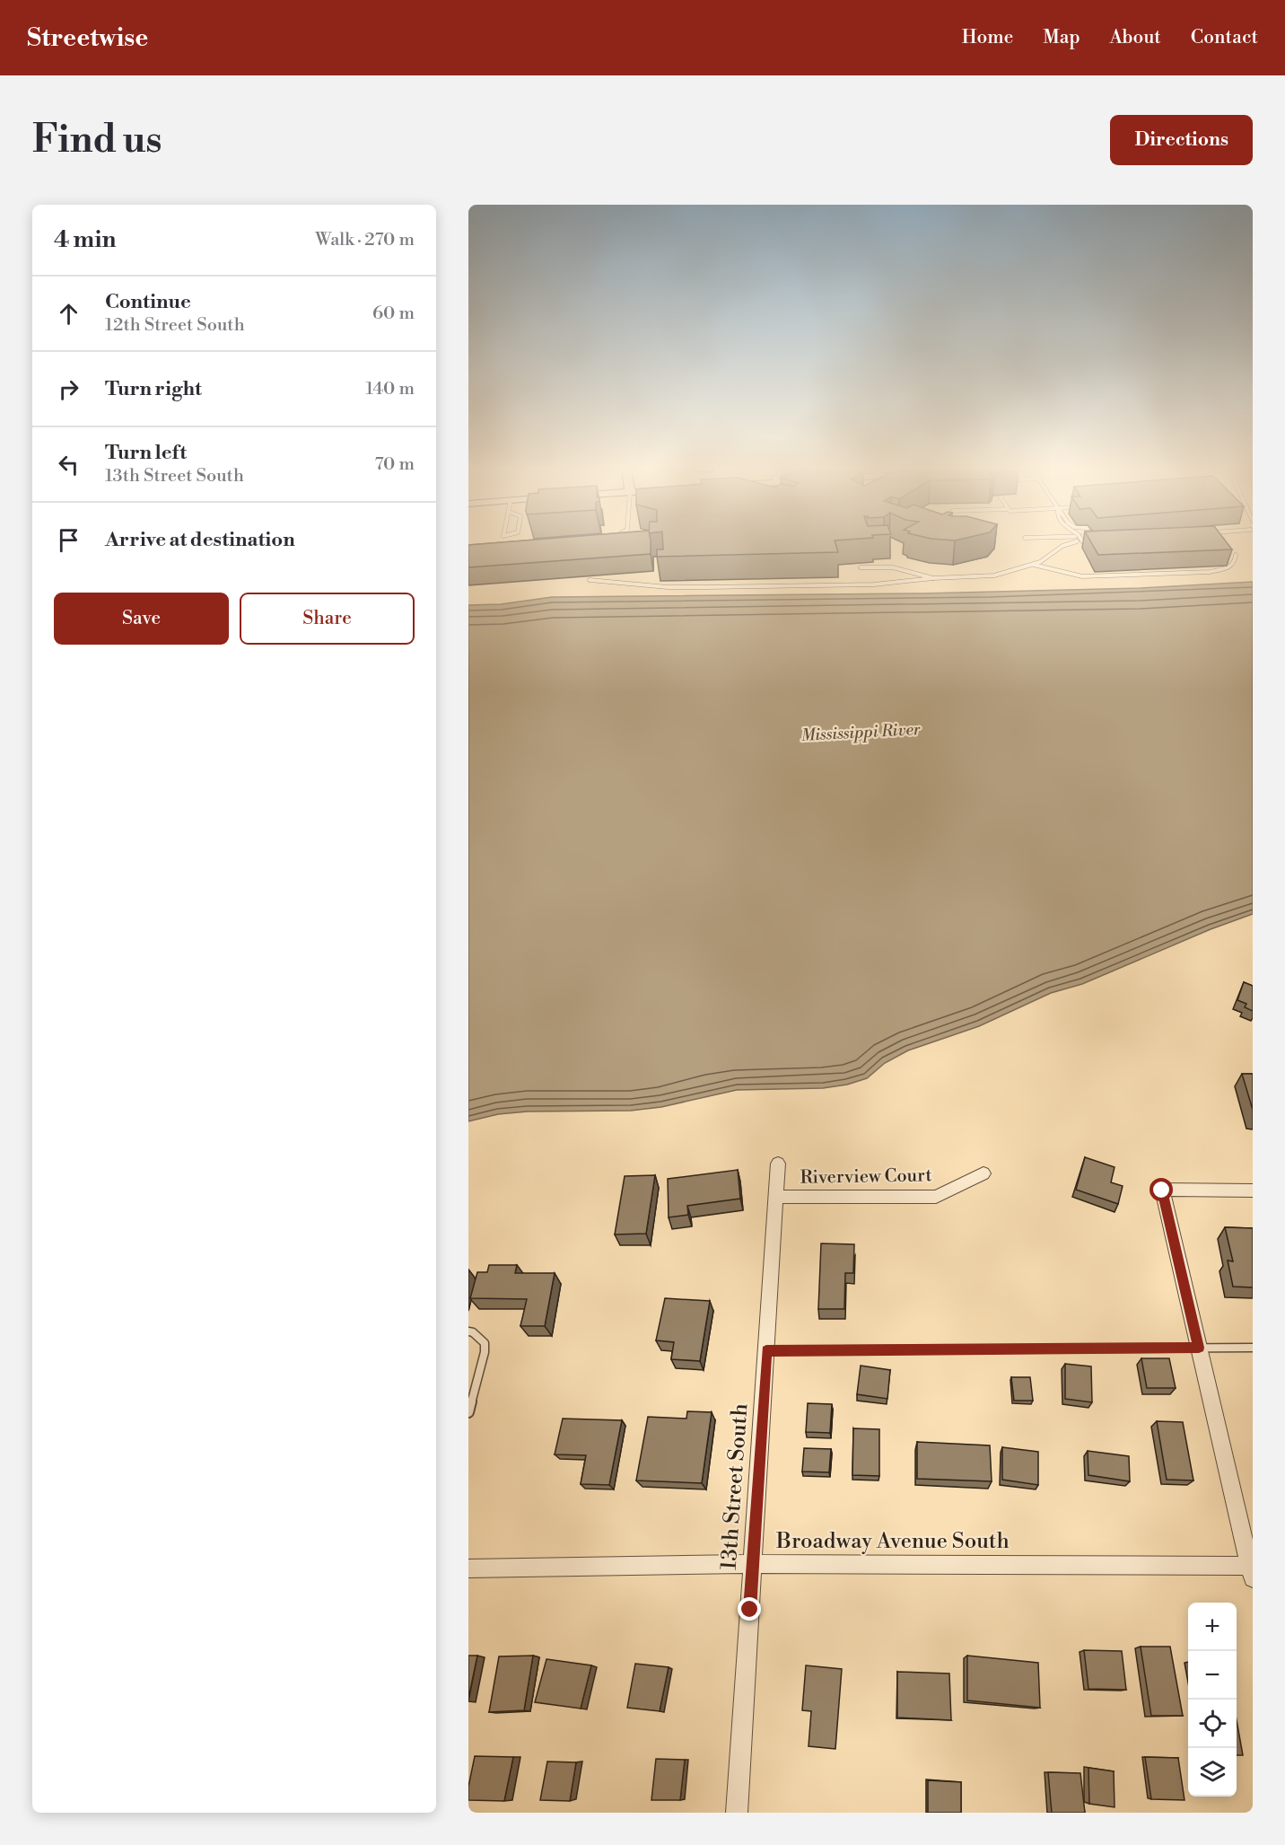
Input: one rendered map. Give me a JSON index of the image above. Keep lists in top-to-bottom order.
{
  "streets": {
    "street": ["Riverview Court", "13th Street South", "Broadway Avenue South"]
  },
  "crossings": [
    ["Riverview Court", "13th Street South"],
    ["13th Street South", "Broadway Avenue South"]
  ],
  "water": ["Mississippi River"],
  "page": {
    "header": "Streetwise",
    "nav": [
      "Home",
      "Map",
      "About",
      "Contact"
    ],
    "buttons": [
      "Directions",
      ["Save", "Share"]
    ],
    "title": "Find us",
    "heading": ["4 min", "Walk · 270 m"],
    "list": [
      ["Continue", "12th Street South", "60 m"],
      ["Turn right", "140 m"],
      ["Turn left", "13th Street South", "70 m"],
      "Arrive at destination"
    ],
    "map_buttons": ["+", "−"]
  }
}
